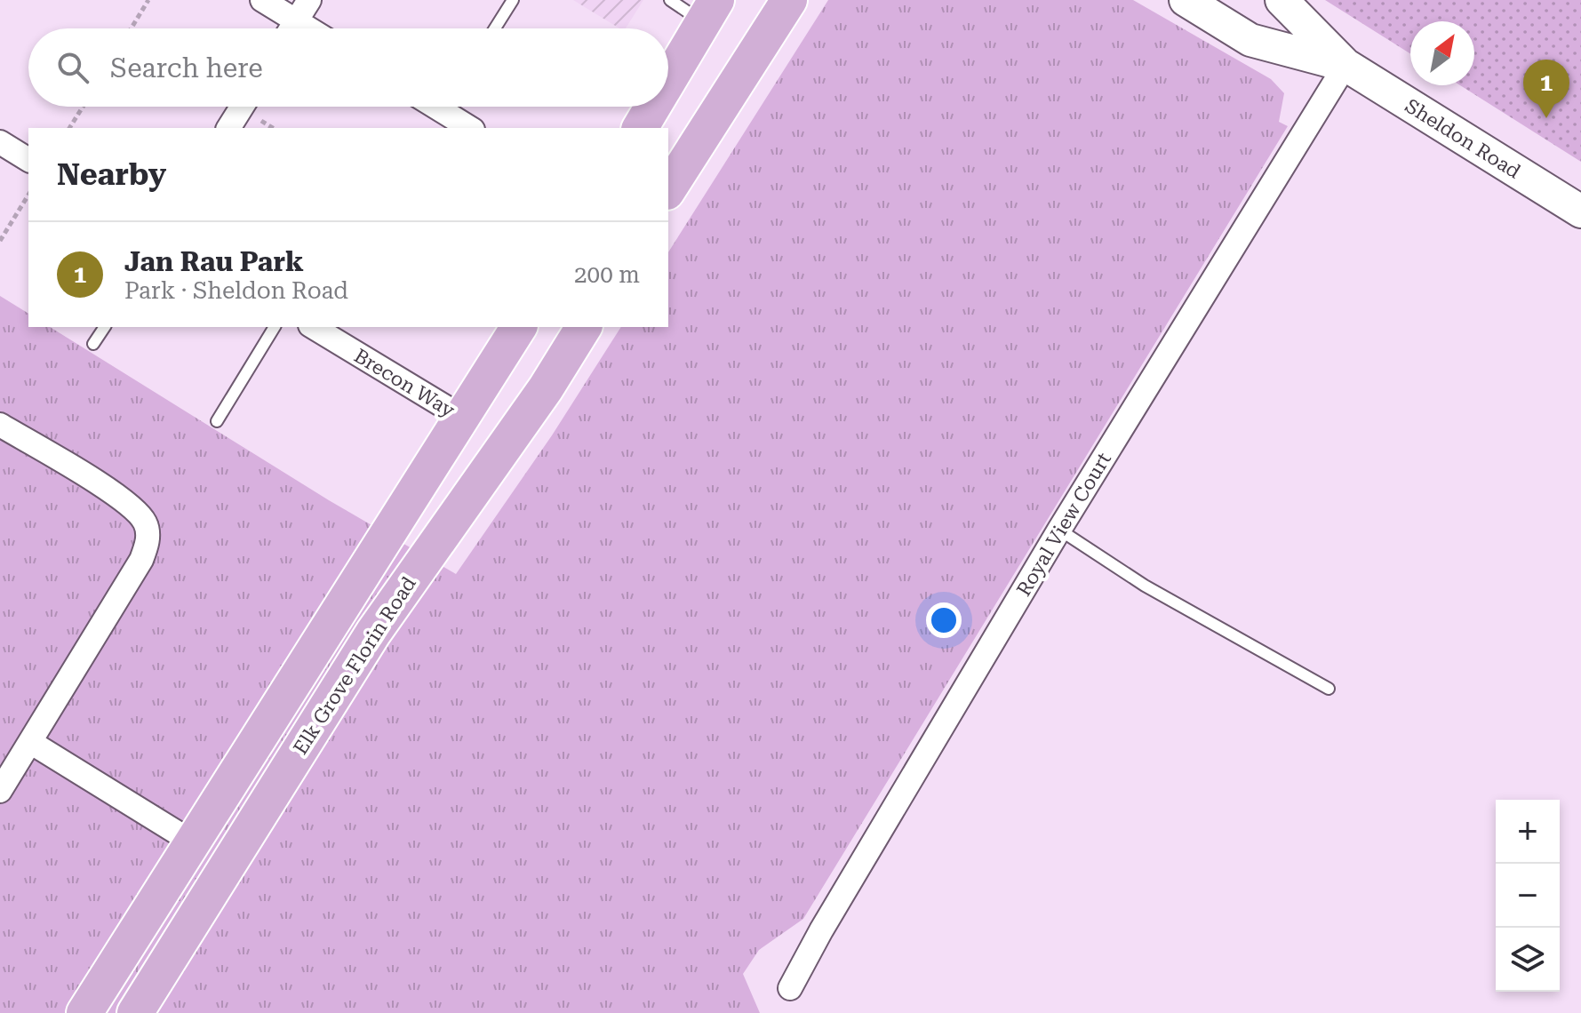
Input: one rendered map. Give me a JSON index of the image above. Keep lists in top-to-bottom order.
{
  "streets": {
    "main road": ["Sheldon Road", "Elk Grove Florin Road"],
    "street": ["Brecon Way", "Royal View Court"]
  },
  "crossings": [
    ["Sheldon Road", "Royal View Court"],
    ["Brecon Way", "Elk Grove Florin Road"]
  ],
  "north": "top right",
  "page": {
    "search": "Search here",
    "pins": "1",
    "heading": "Nearby",
    "list": [
      {
        "mark": "1",
        "name": "Jan Rau Park",
        "note": "Park · Sheldon Road",
        "value": "200 m"
      }
    ],
    "map_buttons": ["+", "−"]
  }
}
